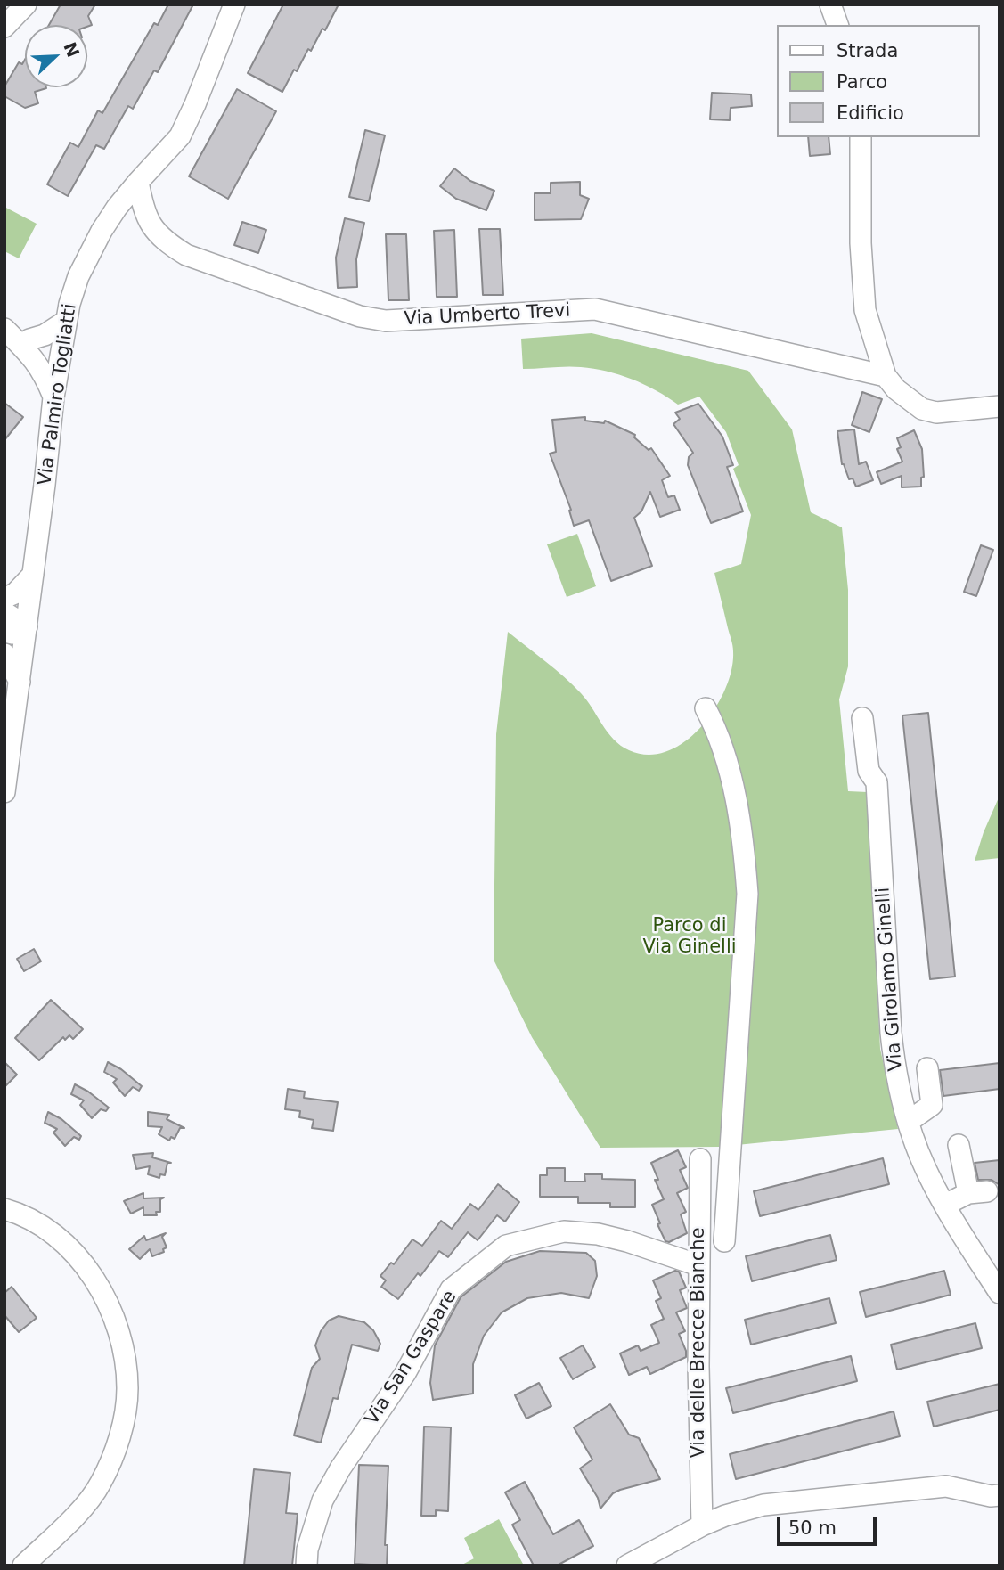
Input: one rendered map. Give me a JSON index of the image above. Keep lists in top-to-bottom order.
{
  "streets": {
    "street": [
      "Via Umberto Trevi",
      "Via Palmiro Togliatti",
      "Via Girolamo Ginelli",
      "Via delle Brecce Bianche",
      "Via San Gaspare"
    ]
  },
  "crossings": [
    ["Via Umberto Trevi", "Via Palmiro Togliatti"],
    ["Via delle Brecce Bianche", "Via San Gaspare"]
  ],
  "parks": ["Parco di Via Ginelli"],
  "legend": ["Strada", "Parco", "Edificio"],
  "scale_bar": "50 m",
  "north": "top right"
}
